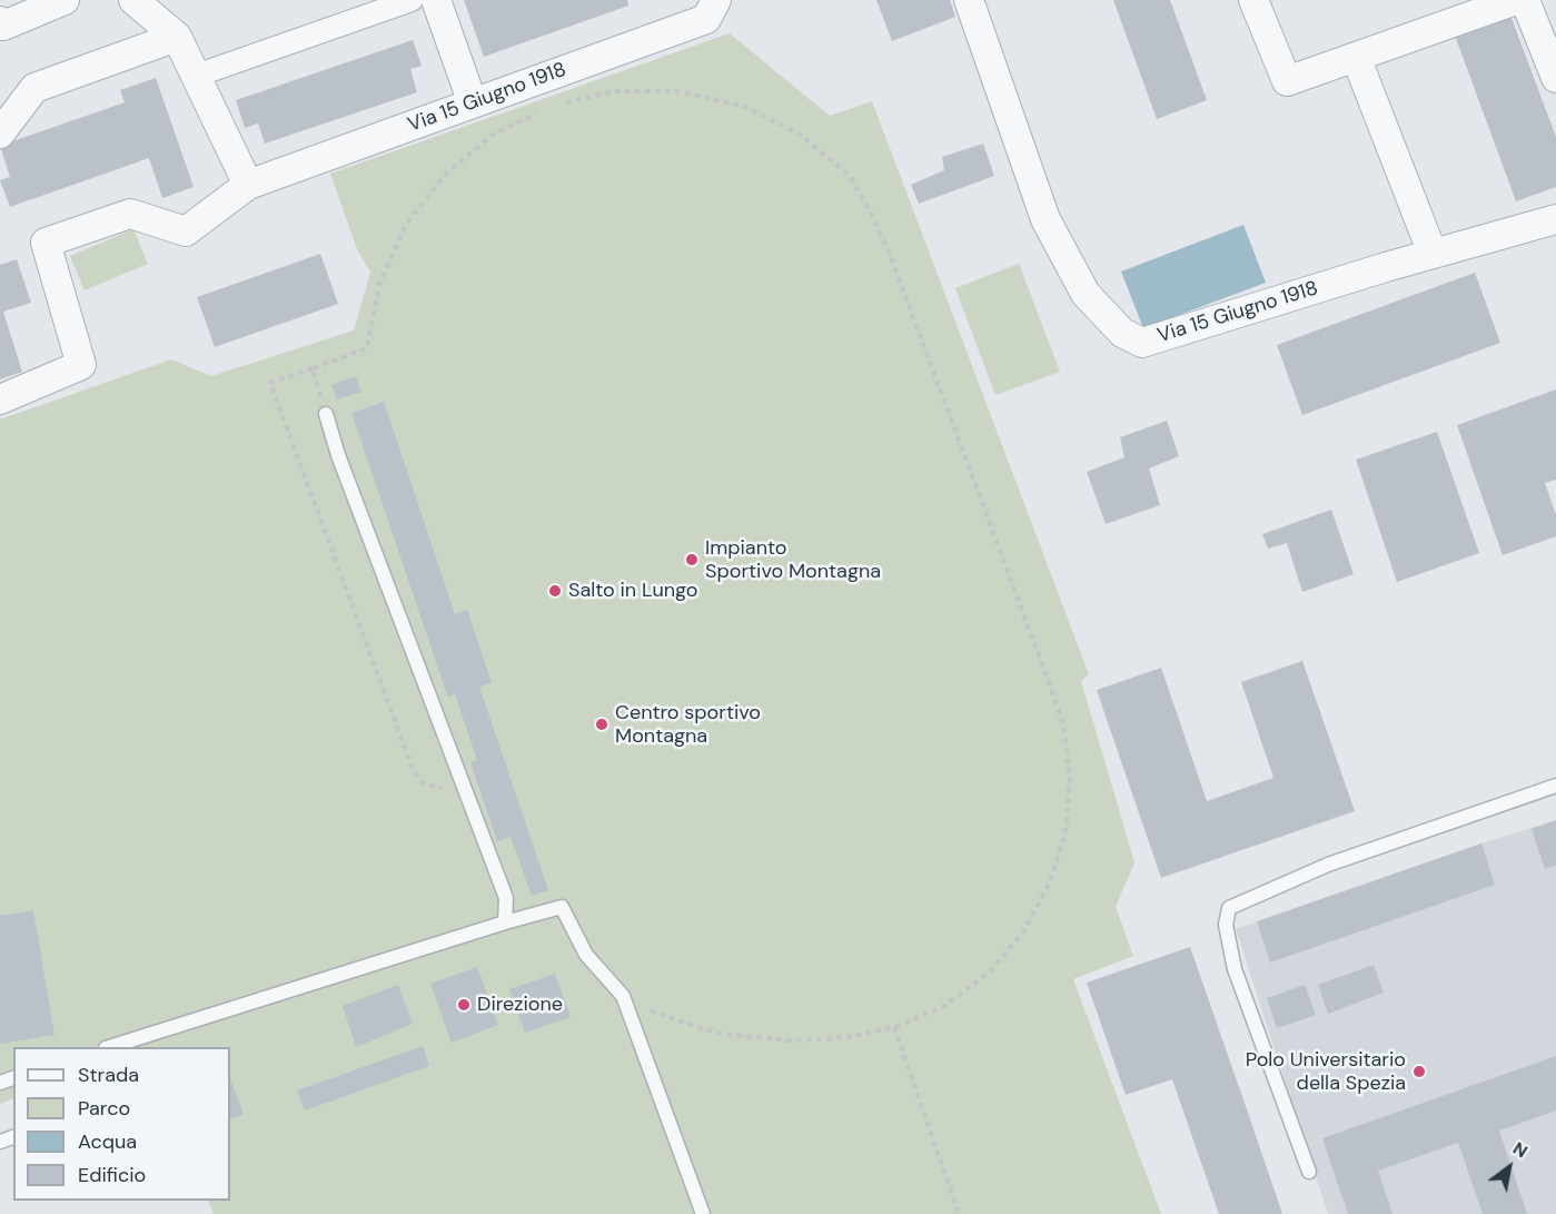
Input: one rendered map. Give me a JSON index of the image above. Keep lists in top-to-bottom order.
{
  "streets": {
    "street": ["Via 15 Giugno 1918"]
  },
  "places": [
    "Impianto Sportivo Montagna",
    "Salto in Lungo",
    "Centro sportivo Montagna",
    "Direzione",
    "Polo Universitario della Spezia"
  ],
  "legend": [
    "Strada",
    "Parco",
    "Acqua",
    "Edificio"
  ],
  "north": "top right"
}
